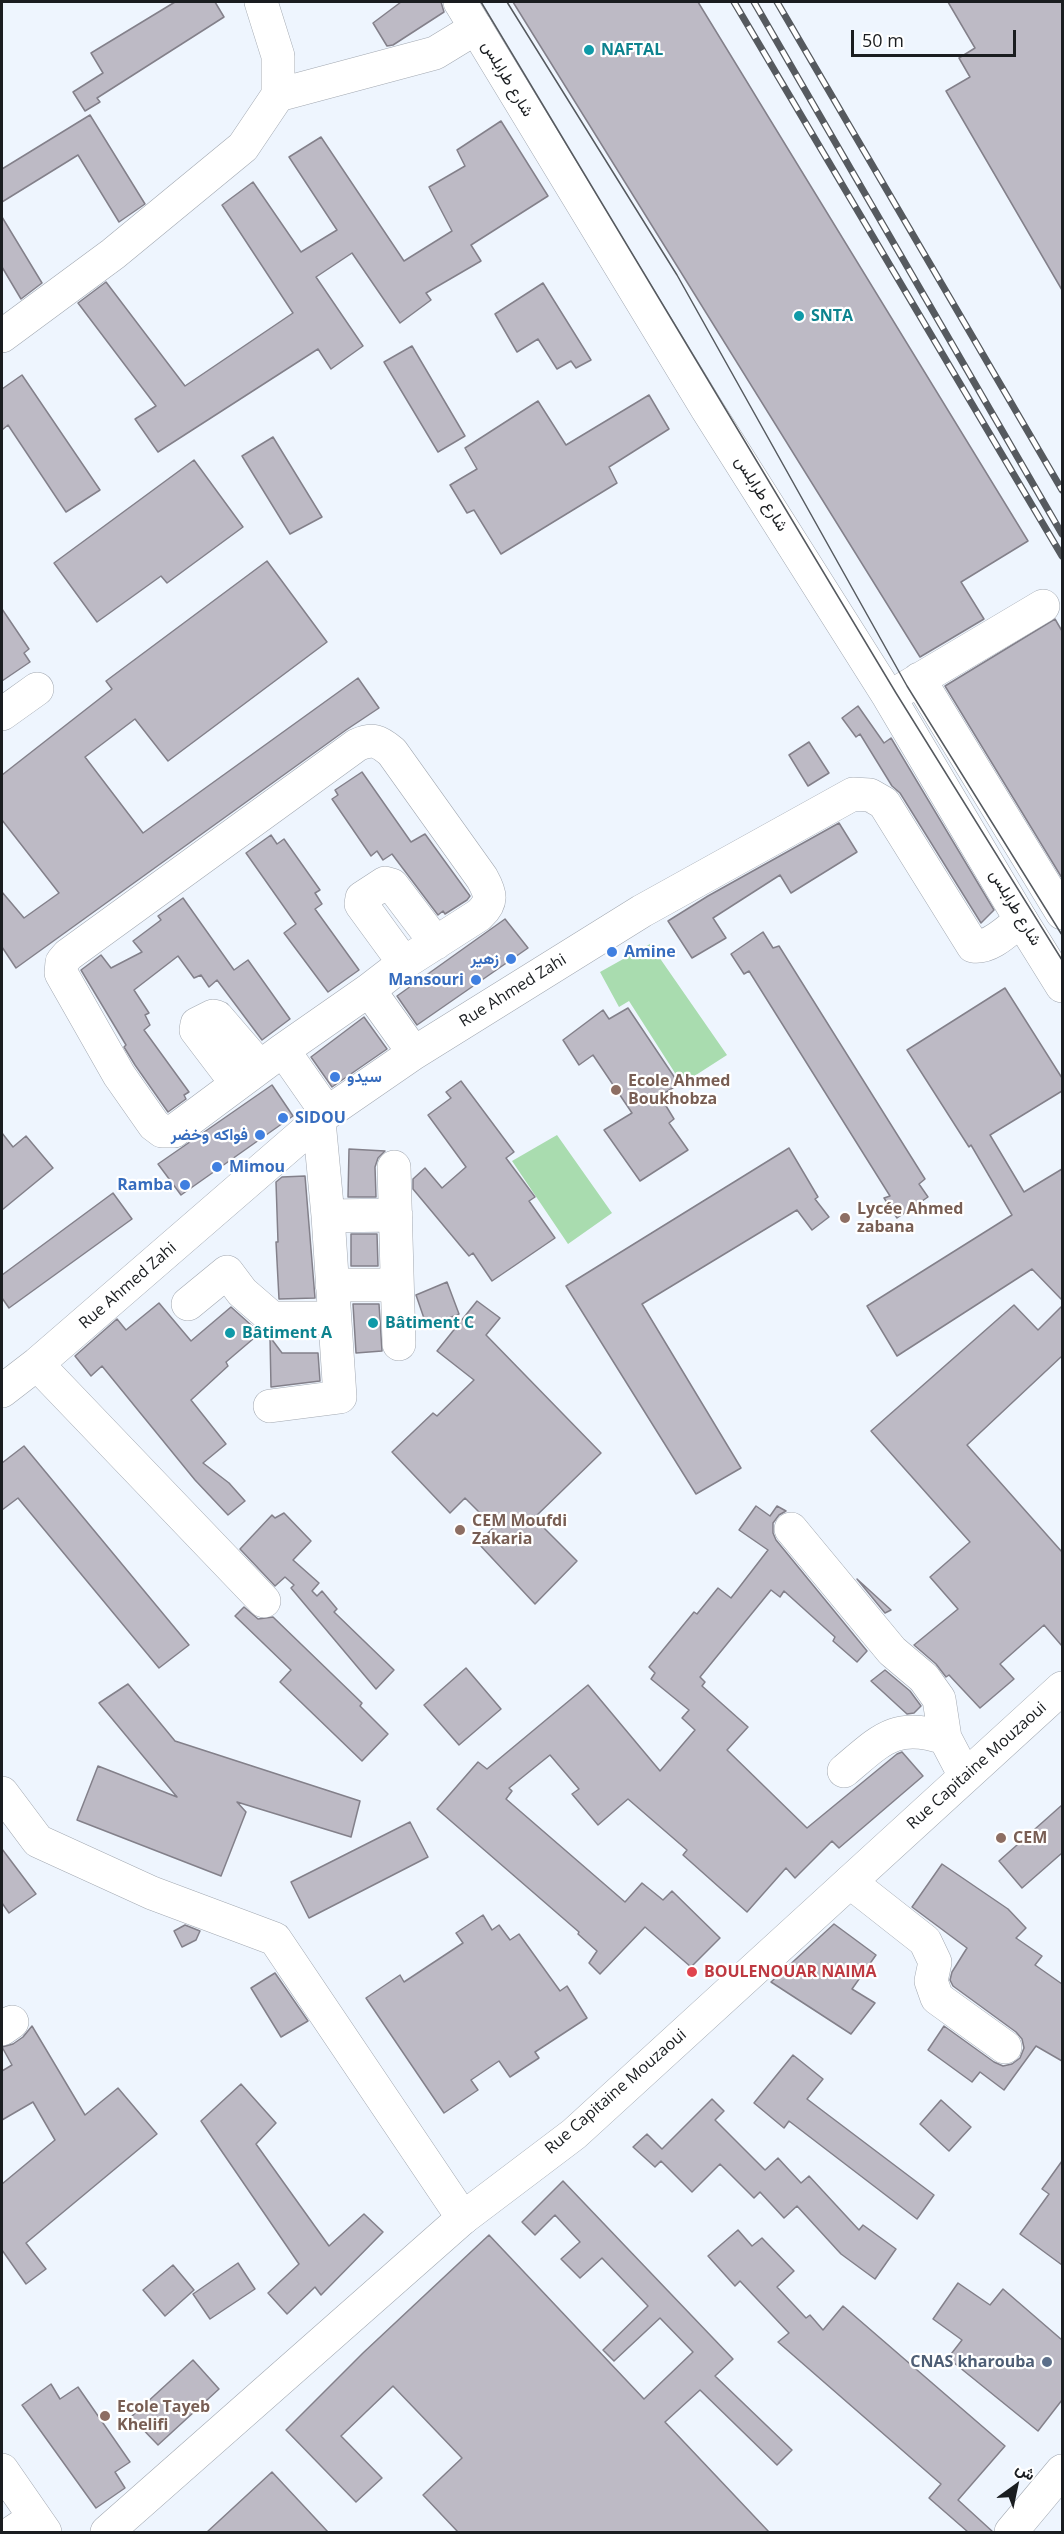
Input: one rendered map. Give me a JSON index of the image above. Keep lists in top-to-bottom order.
{
  "streets": {
    "street": ["شارع طرابلس", "Rue Ahmed Zahi", "Rue Capitaine Mouzaoui"]
  },
  "crossings": [
    ["شارع طرابلس", "Rue Ahmed Zahi"]
  ],
  "places": [
    "NAFTAL",
    "SNTA",
    "Amine",
    "زهير",
    "Mansouri",
    "سيدو",
    "Ecole Ahmed Boukhobza",
    "SIDOU",
    "فواكه وخضر",
    "Mimou",
    "Ramba",
    "Lycée Ahmed zabana",
    "Bâtiment C",
    "Bâtiment A",
    "CEM Moufdi Zakaria",
    "CEM",
    "BOULENOUAR NAIMA",
    "CNAS kharouba",
    "Ecole Tayeb Khelifi"
  ],
  "scale_bar": "50 m",
  "north": "top right"
}
